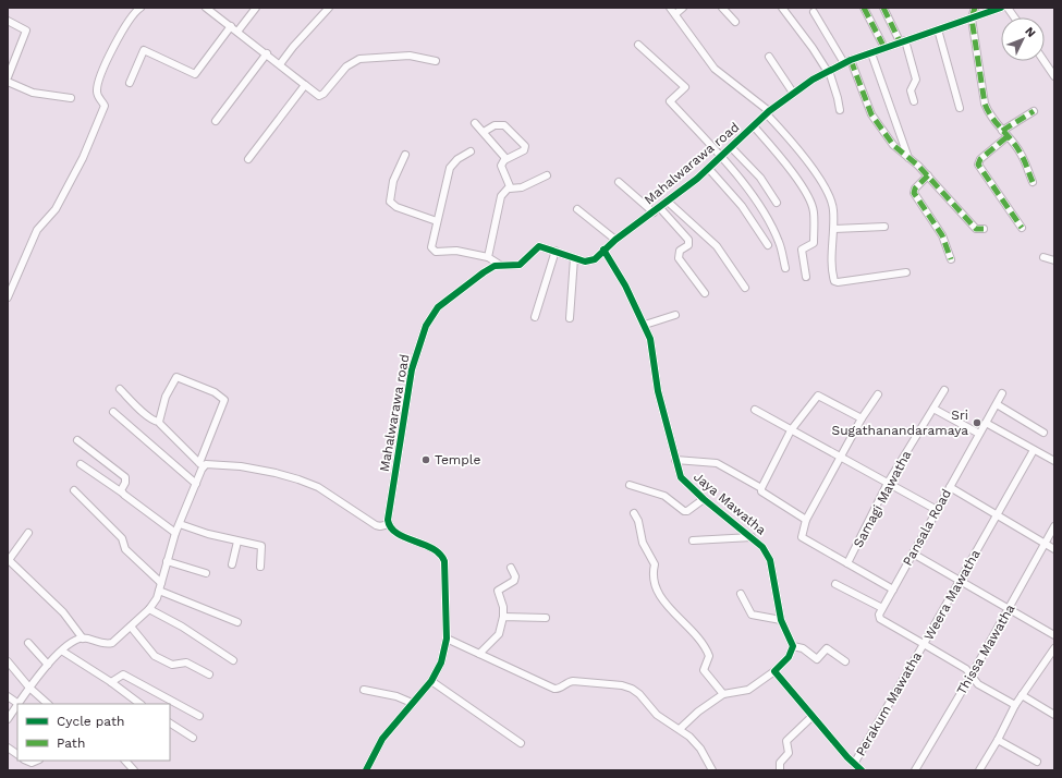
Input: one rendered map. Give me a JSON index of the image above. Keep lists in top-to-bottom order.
{
  "streets": {
    "street": [
      "Mahalwarawa road",
      "Samagi Mawatha",
      "Jaya Mawatha",
      "Pansala Road",
      "Weera Mawatha",
      "Thissa Mawatha",
      "Perakum Mawatha"
    ]
  },
  "crossings": [
    ["Mahalwarawa road", "Jaya Mawatha"],
    ["Weera Mawatha", "Thissa Mawatha"],
    ["Weera Mawatha", "Perakum Mawatha"]
  ],
  "places": ["Sri Sugathanandaramaya", "Temple"],
  "legend": ["Cycle path", "Path"],
  "north": "top right"
}
